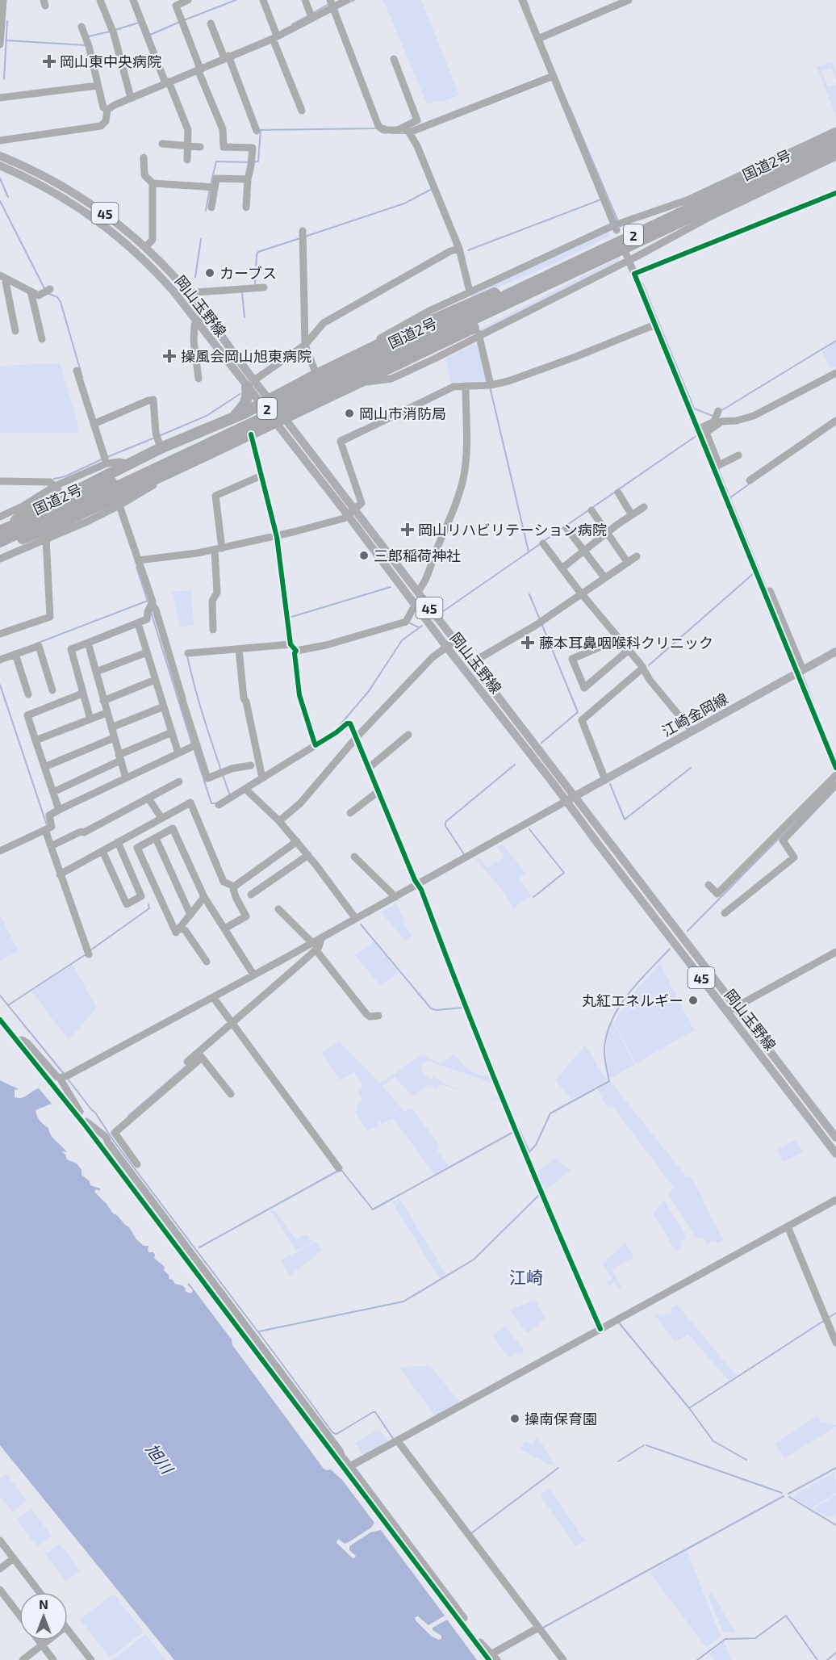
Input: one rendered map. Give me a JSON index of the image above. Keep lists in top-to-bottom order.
{
  "streets": {
    "highway": ["国道2号", "2"],
    "main road": ["45", "岡山玉野線", "江崎金岡線"]
  },
  "crossings": [
    ["岡山玉野線", "江崎金岡線"]
  ],
  "districts": ["江崎"],
  "water": ["旭川"],
  "places": {
    "health": [
      "岡山東中央病院",
      "操風会岡山旭東病院",
      "岡山リハビリテーション病院",
      "藤本耳鼻咽喉科クリニック"
    ],
    "other": [
      "カーブス",
      "岡山市消防局",
      "三郎稲荷神社",
      "丸紅エネルギー",
      "操南保育園"
    ]
  },
  "north": "top"
}
